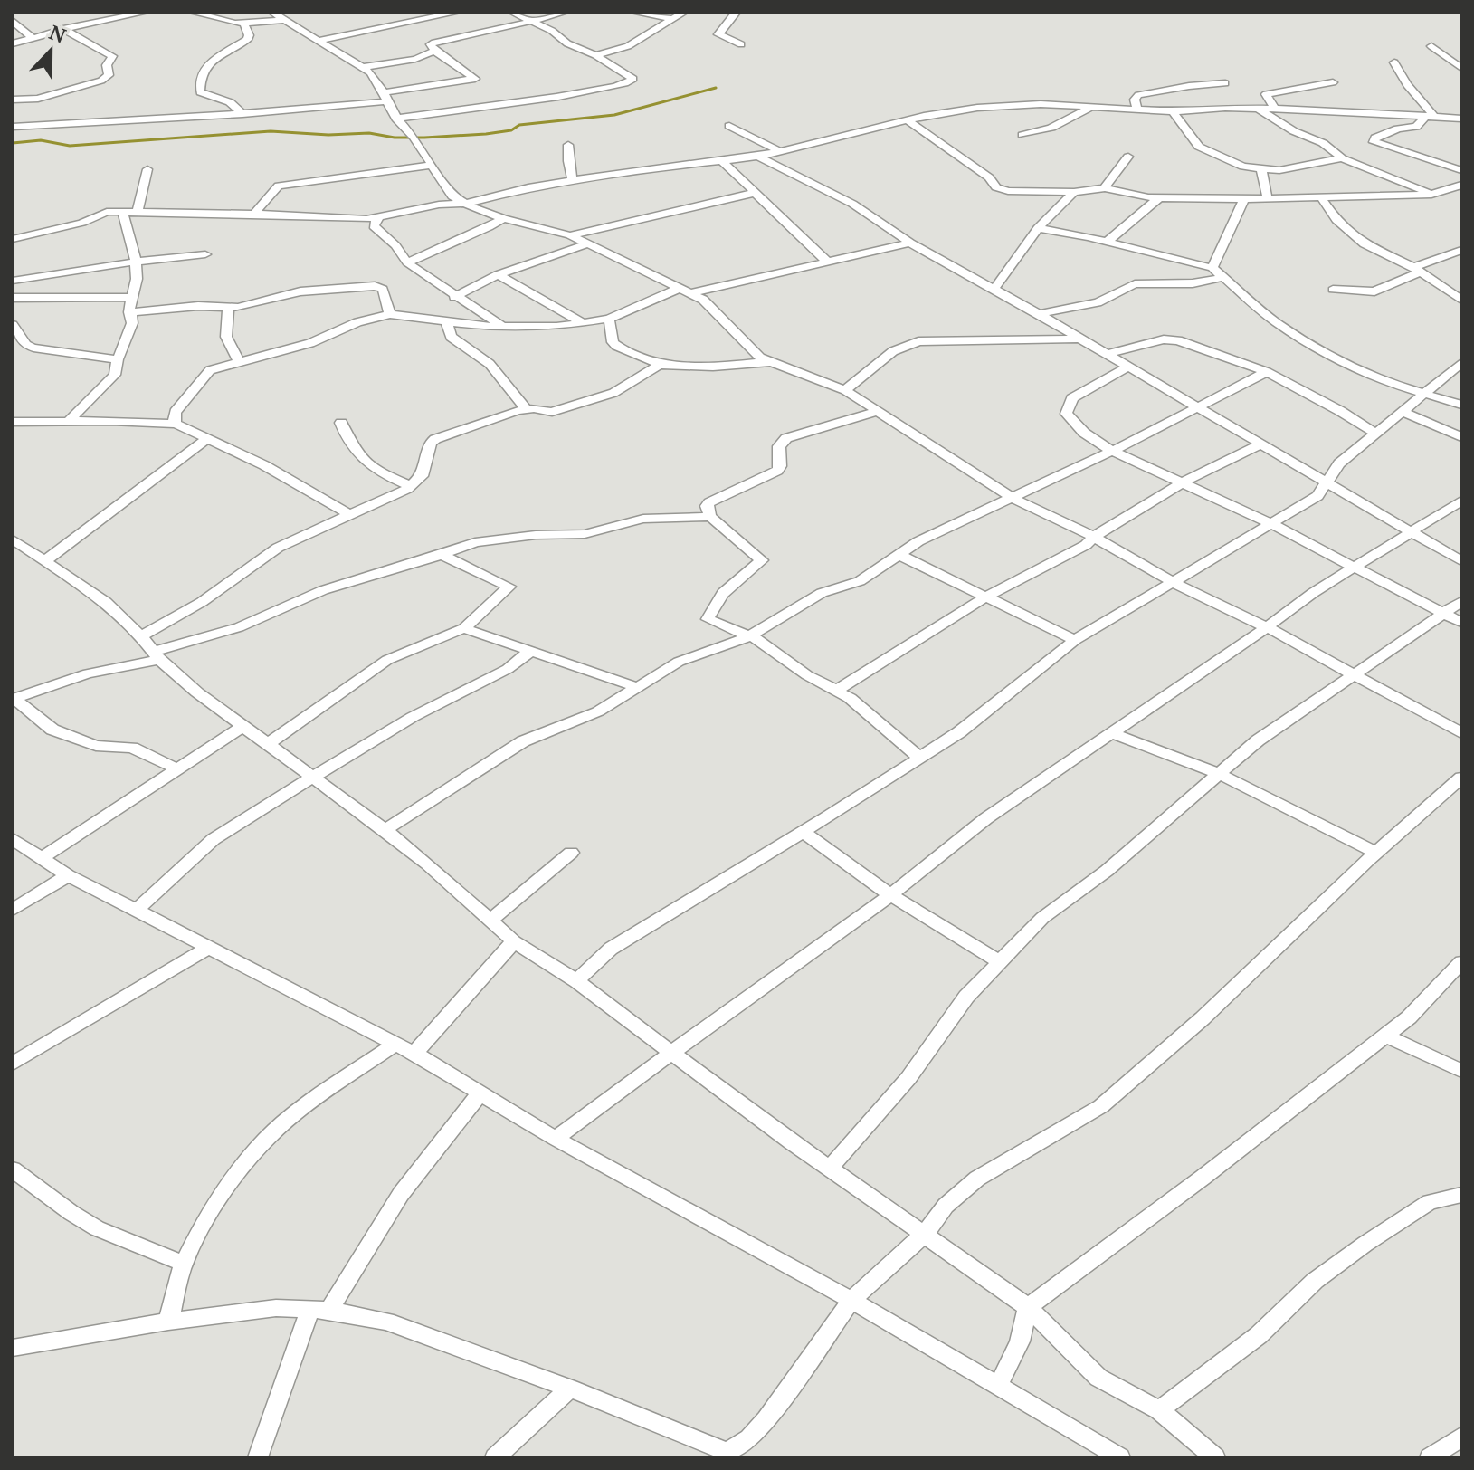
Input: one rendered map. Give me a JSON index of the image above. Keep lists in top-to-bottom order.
{
  "north": "top"
}
